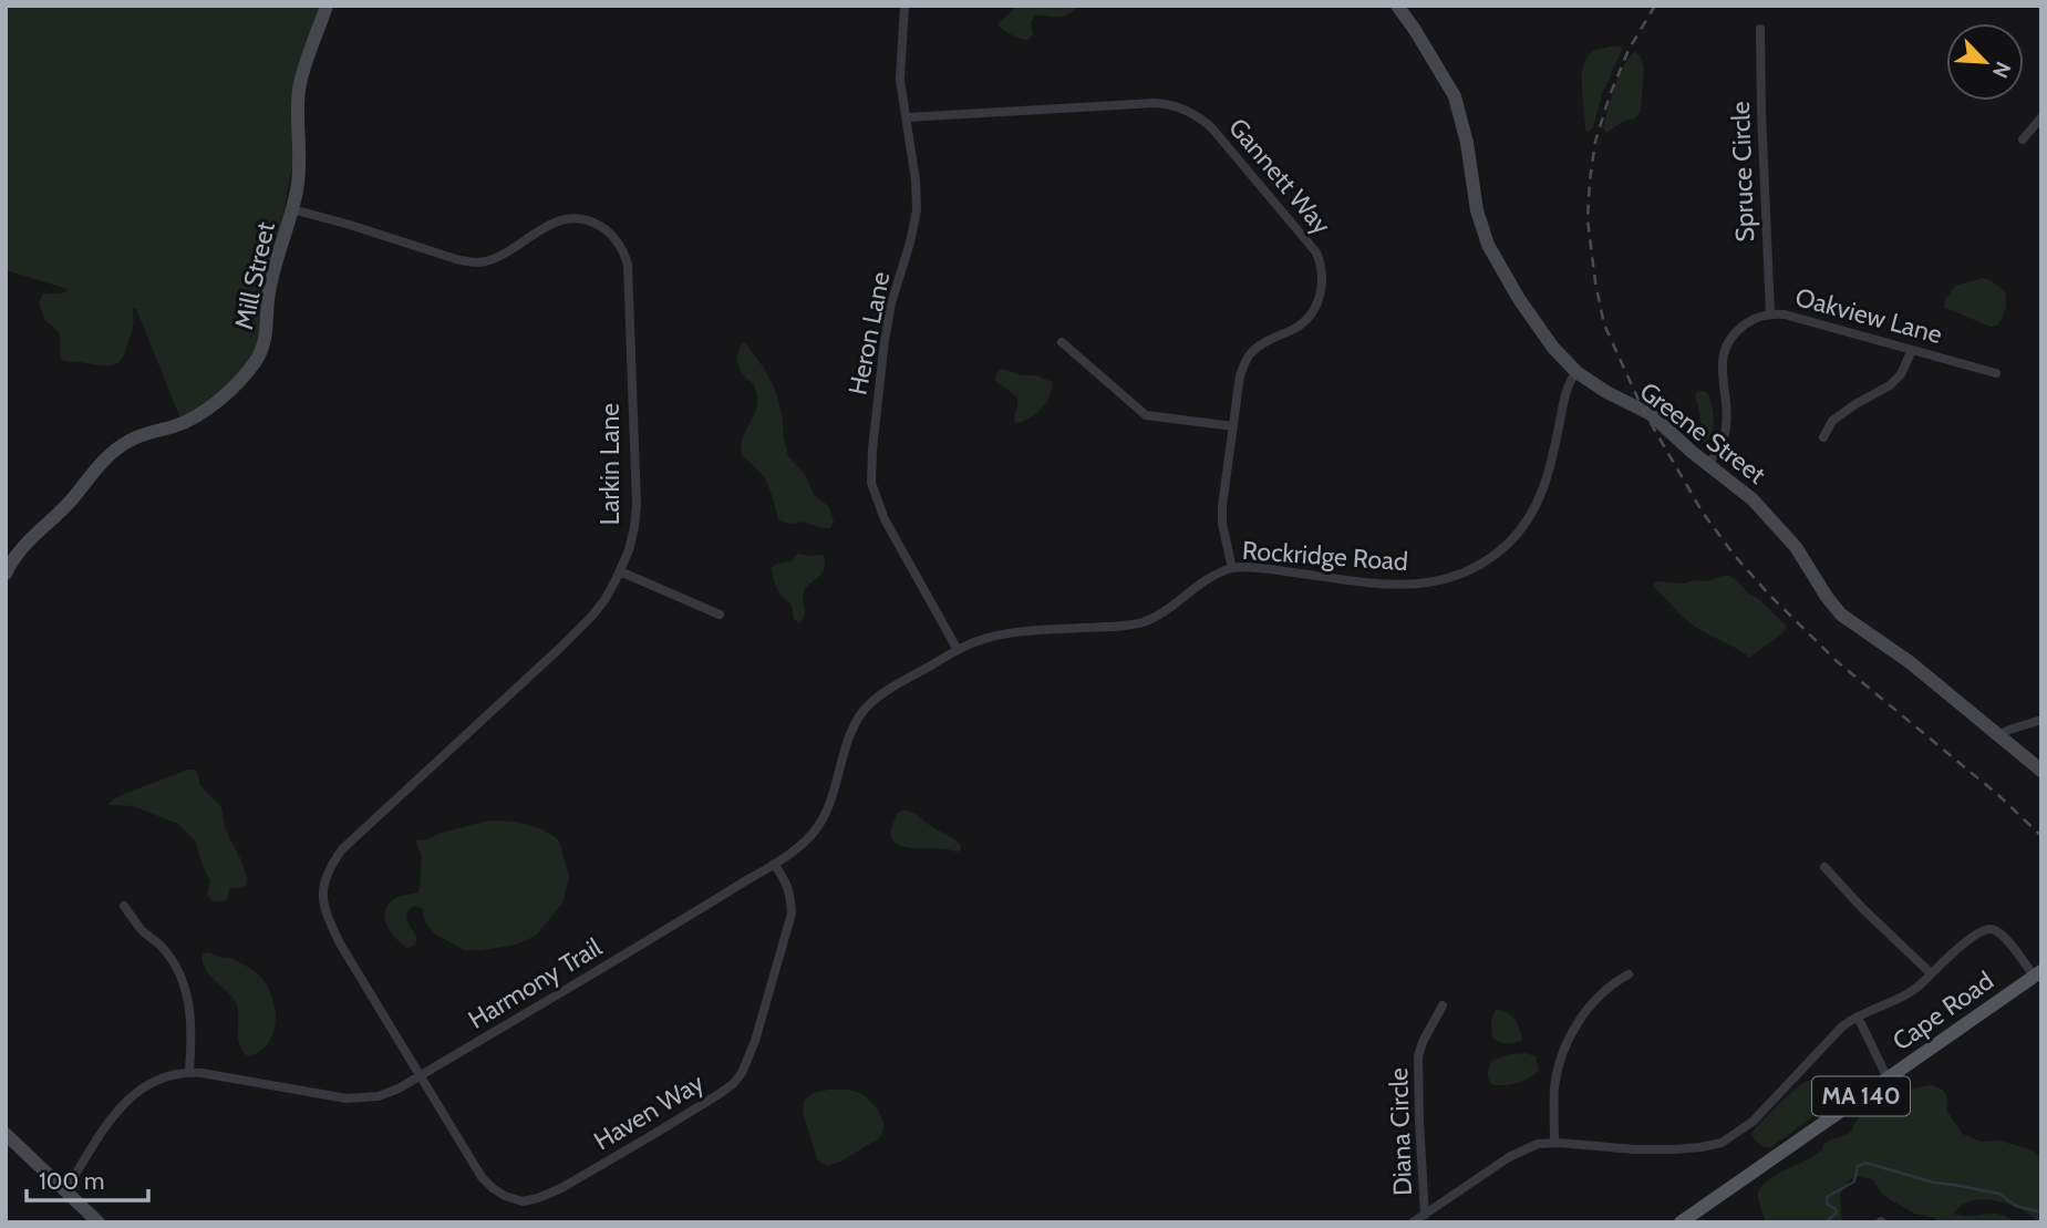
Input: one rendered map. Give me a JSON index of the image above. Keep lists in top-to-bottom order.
{
  "streets": {
    "main road": ["Cape Road", "MA 140"],
    "street": [
      "Spruce Circle",
      "Gannett Way",
      "Mill Street",
      "Oakview Lane",
      "Heron Lane",
      "Greene Street",
      "Larkin Lane",
      "Rockridge Road",
      "Harmony Trail",
      "Haven Way",
      "Diana Circle"
    ]
  },
  "crossings": [
    ["Spruce Circle", "Oakview Lane"],
    ["Gannett Way", "Heron Lane"],
    ["Gannett Way", "Rockridge Road"],
    ["Mill Street", "Larkin Lane"],
    ["Oakview Lane", "Greene Street"],
    ["Heron Lane", "Rockridge Road"],
    ["Heron Lane", "Harmony Trail"],
    ["Greene Street", "Rockridge Road"],
    ["Larkin Lane", "Harmony Trail"],
    ["Larkin Lane", "Haven Way"],
    ["Rockridge Road", "Harmony Trail"],
    ["Harmony Trail", "Haven Way"]
  ],
  "scale_bar": "100 m",
  "north": "bottom right"
}
